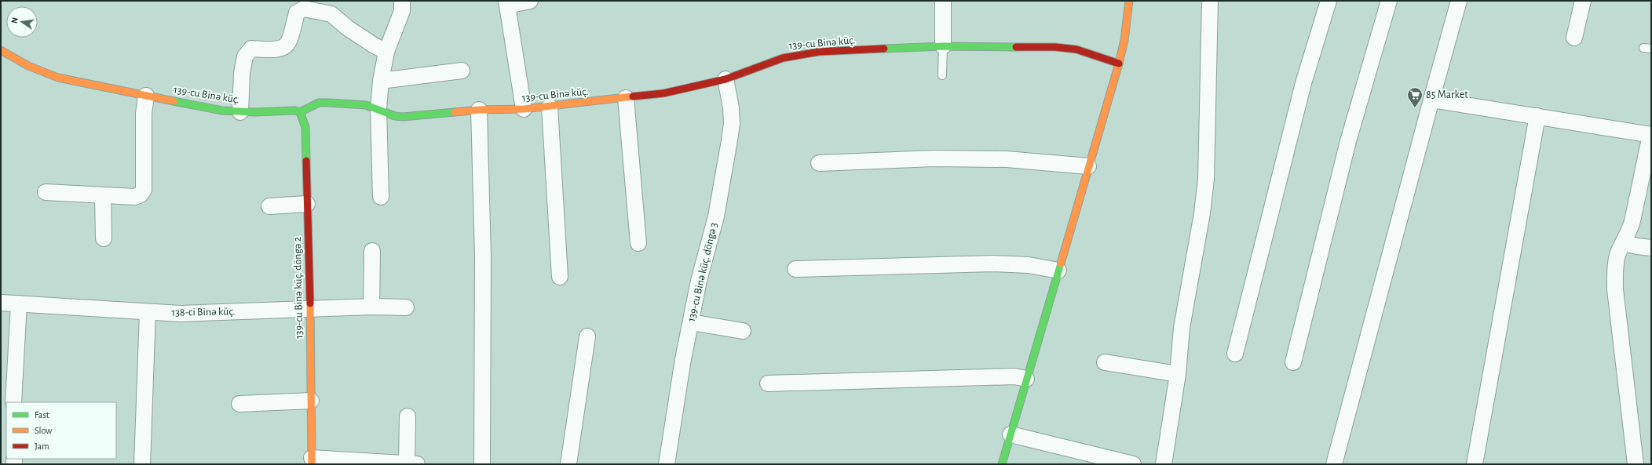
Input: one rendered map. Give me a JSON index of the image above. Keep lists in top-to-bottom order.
{
  "streets": {
    "street": [
      "139-cu Binə küç.",
      "139-cu Binə küç. döngə 3",
      "139-cu Binə küç. döngə 2",
      "138-ci Binə küç."
    ]
  },
  "crossings": [
    ["139-cu Binə küç.", "139-cu Binə küç. döngə 3"],
    ["139-cu Binə küç.", "139-cu Binə küç. döngə 2"],
    ["139-cu Binə küç. döngə 2", "138-ci Binə küç."]
  ],
  "places": {
    "supermarket": ["85 Market"]
  },
  "legend": ["Fast", "Slow", "Jam"],
  "north": "left"
}
